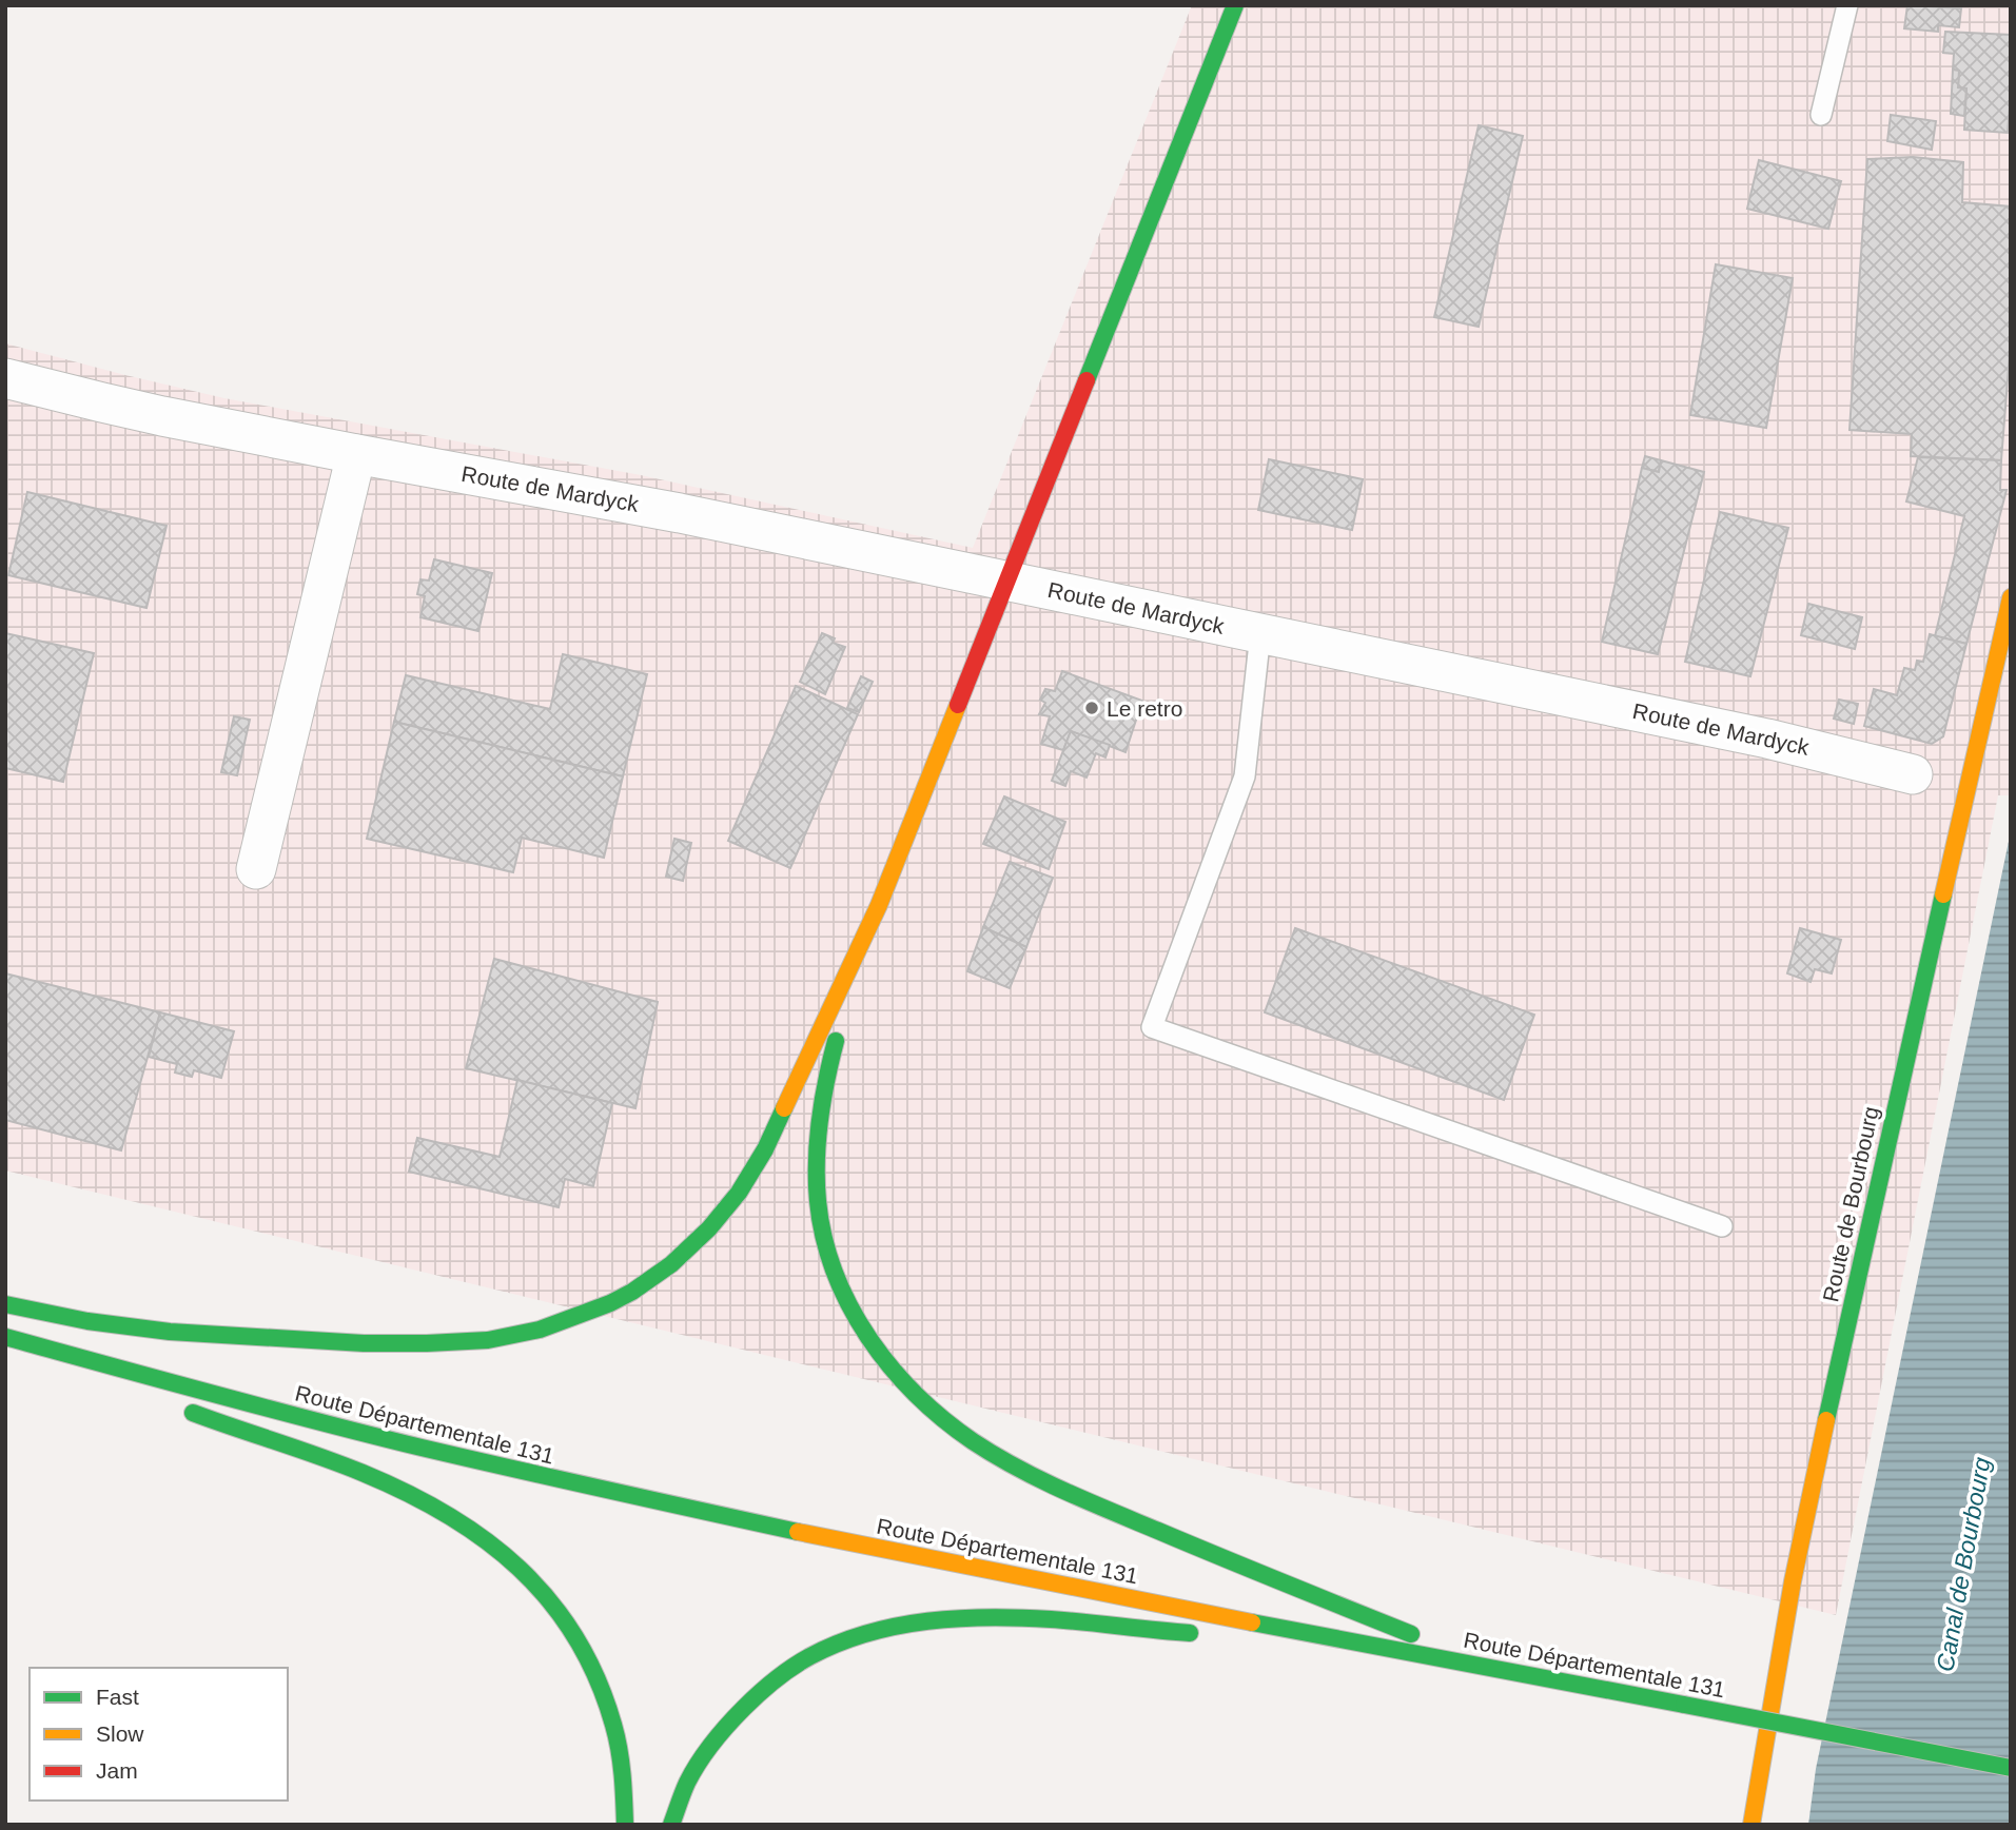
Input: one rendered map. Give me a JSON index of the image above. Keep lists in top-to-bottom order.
{
  "streets": {
    "main road": ["Route de Bourbourg", "Route Départementale 131"],
    "street": ["Route de Mardyck"]
  },
  "water": ["Canal de Bourbourg"],
  "places": ["Le retro"],
  "legend": ["Fast", "Slow", "Jam"]
}
